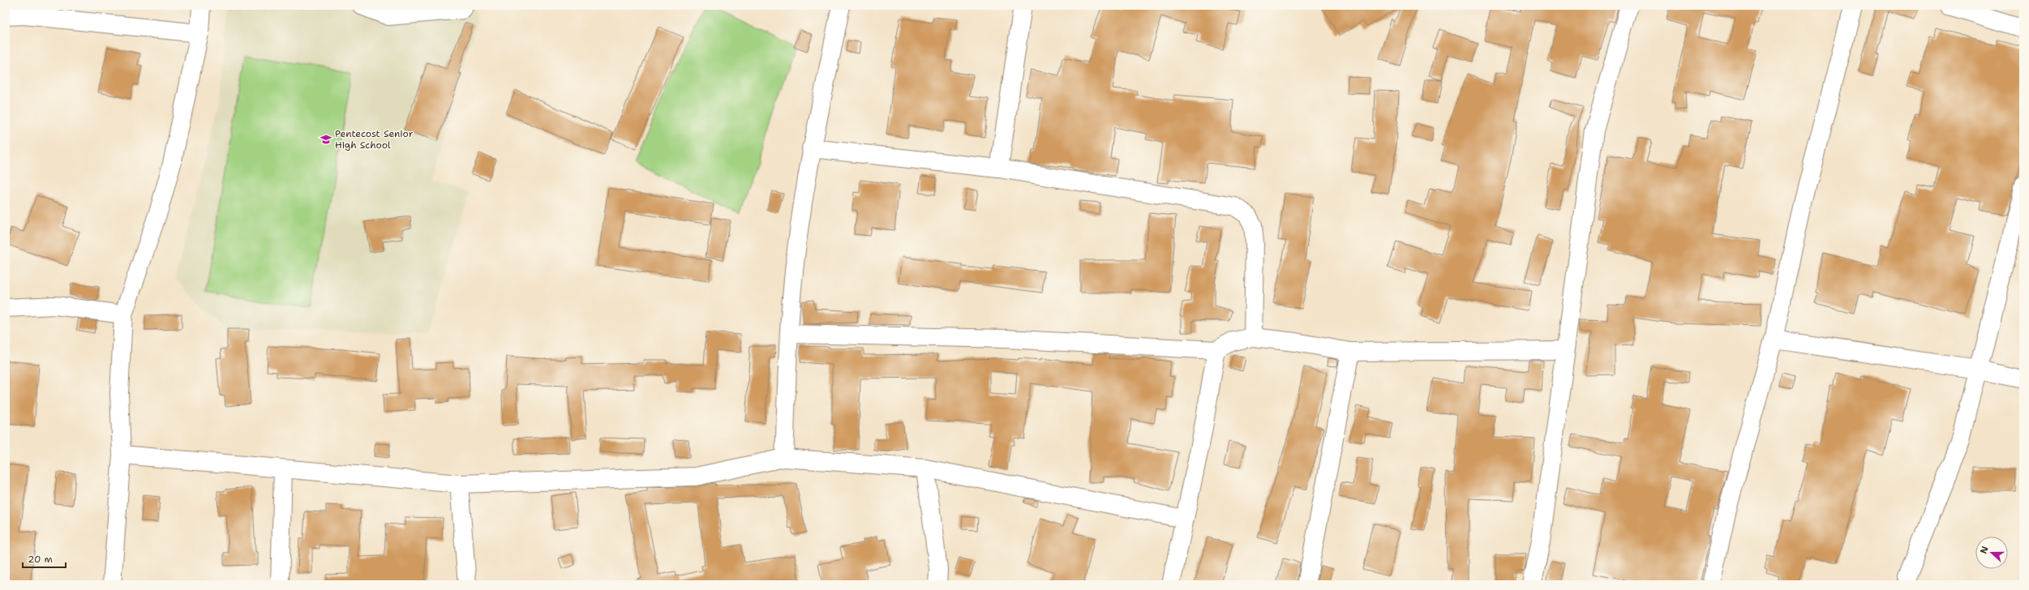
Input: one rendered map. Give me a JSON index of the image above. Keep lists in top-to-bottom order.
{
  "places": {
    "school or university": ["Pentecost Senior High School"]
  },
  "scale_bar": "20 m",
  "north": "left"
}
